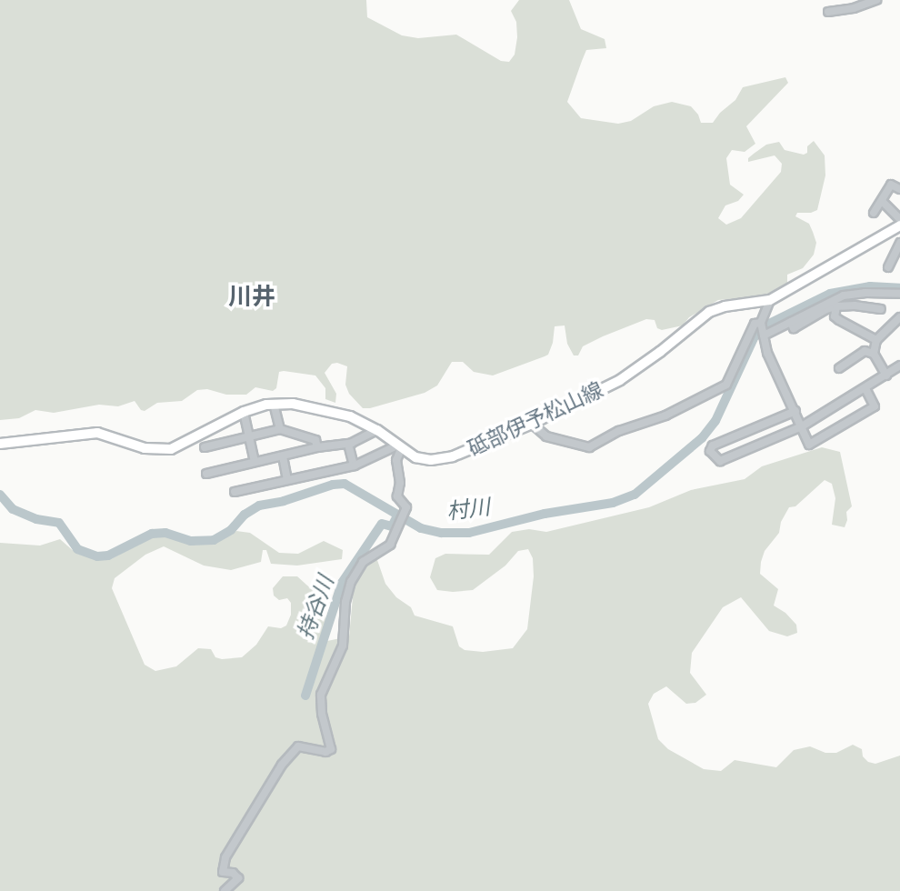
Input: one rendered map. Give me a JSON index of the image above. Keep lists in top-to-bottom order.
{
  "streets": {
    "main road": ["砥部伊予松山線"]
  },
  "districts": ["川井"],
  "water": ["村川", "持谷川"]
}
